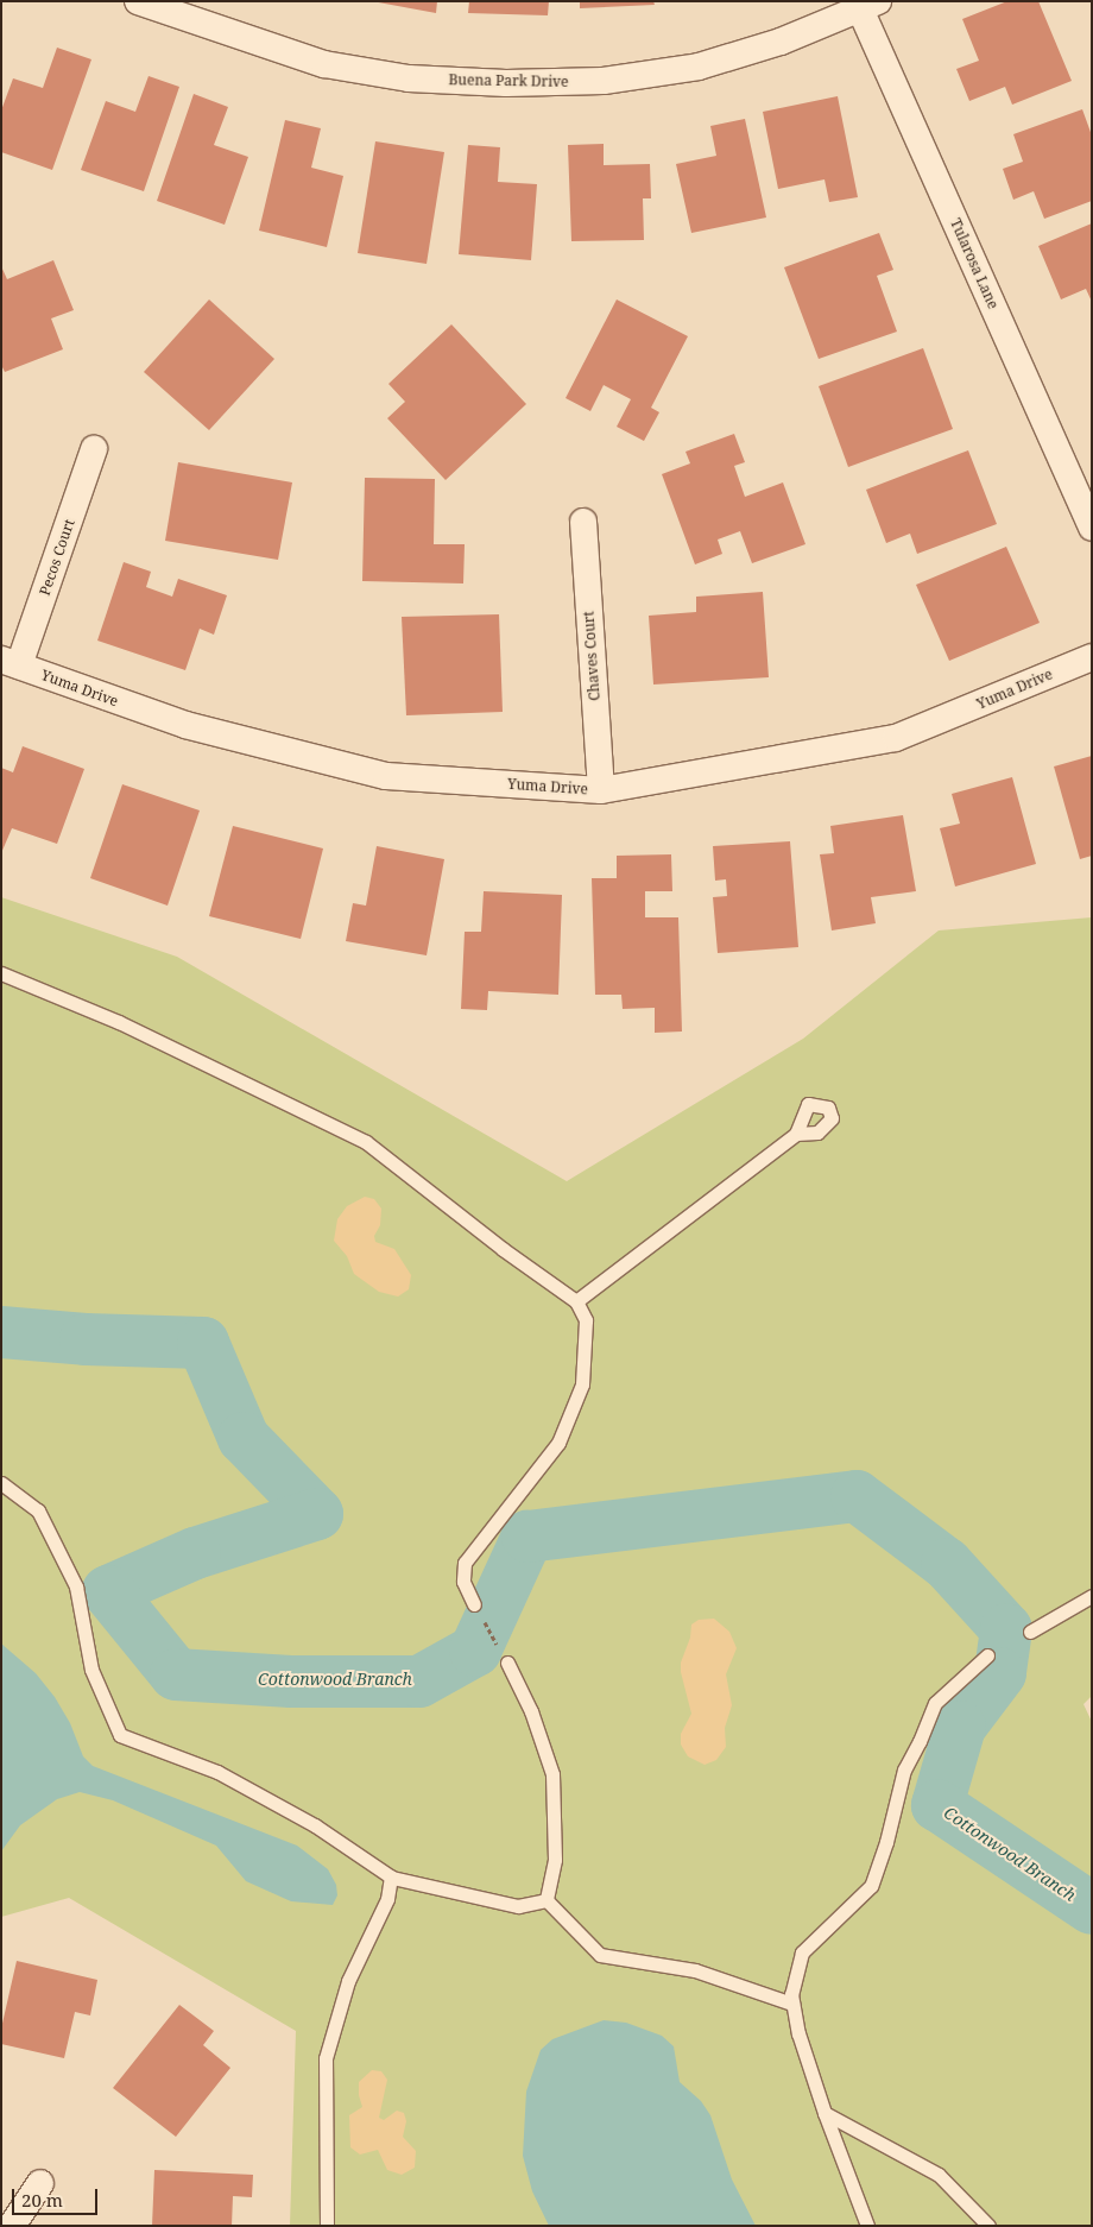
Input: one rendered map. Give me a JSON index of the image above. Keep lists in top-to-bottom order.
{
  "streets": {
    "street": [
      "Buena Park Drive",
      "Tularosa Lane",
      "Pecos Court",
      "Chaves Court",
      "Yuma Drive"
    ]
  },
  "crossings": [
    ["Buena Park Drive", "Tularosa Lane"],
    ["Pecos Court", "Yuma Drive"],
    ["Chaves Court", "Yuma Drive"]
  ],
  "water": ["Cottonwood Branch"],
  "scale_bar": "20 m"
}
